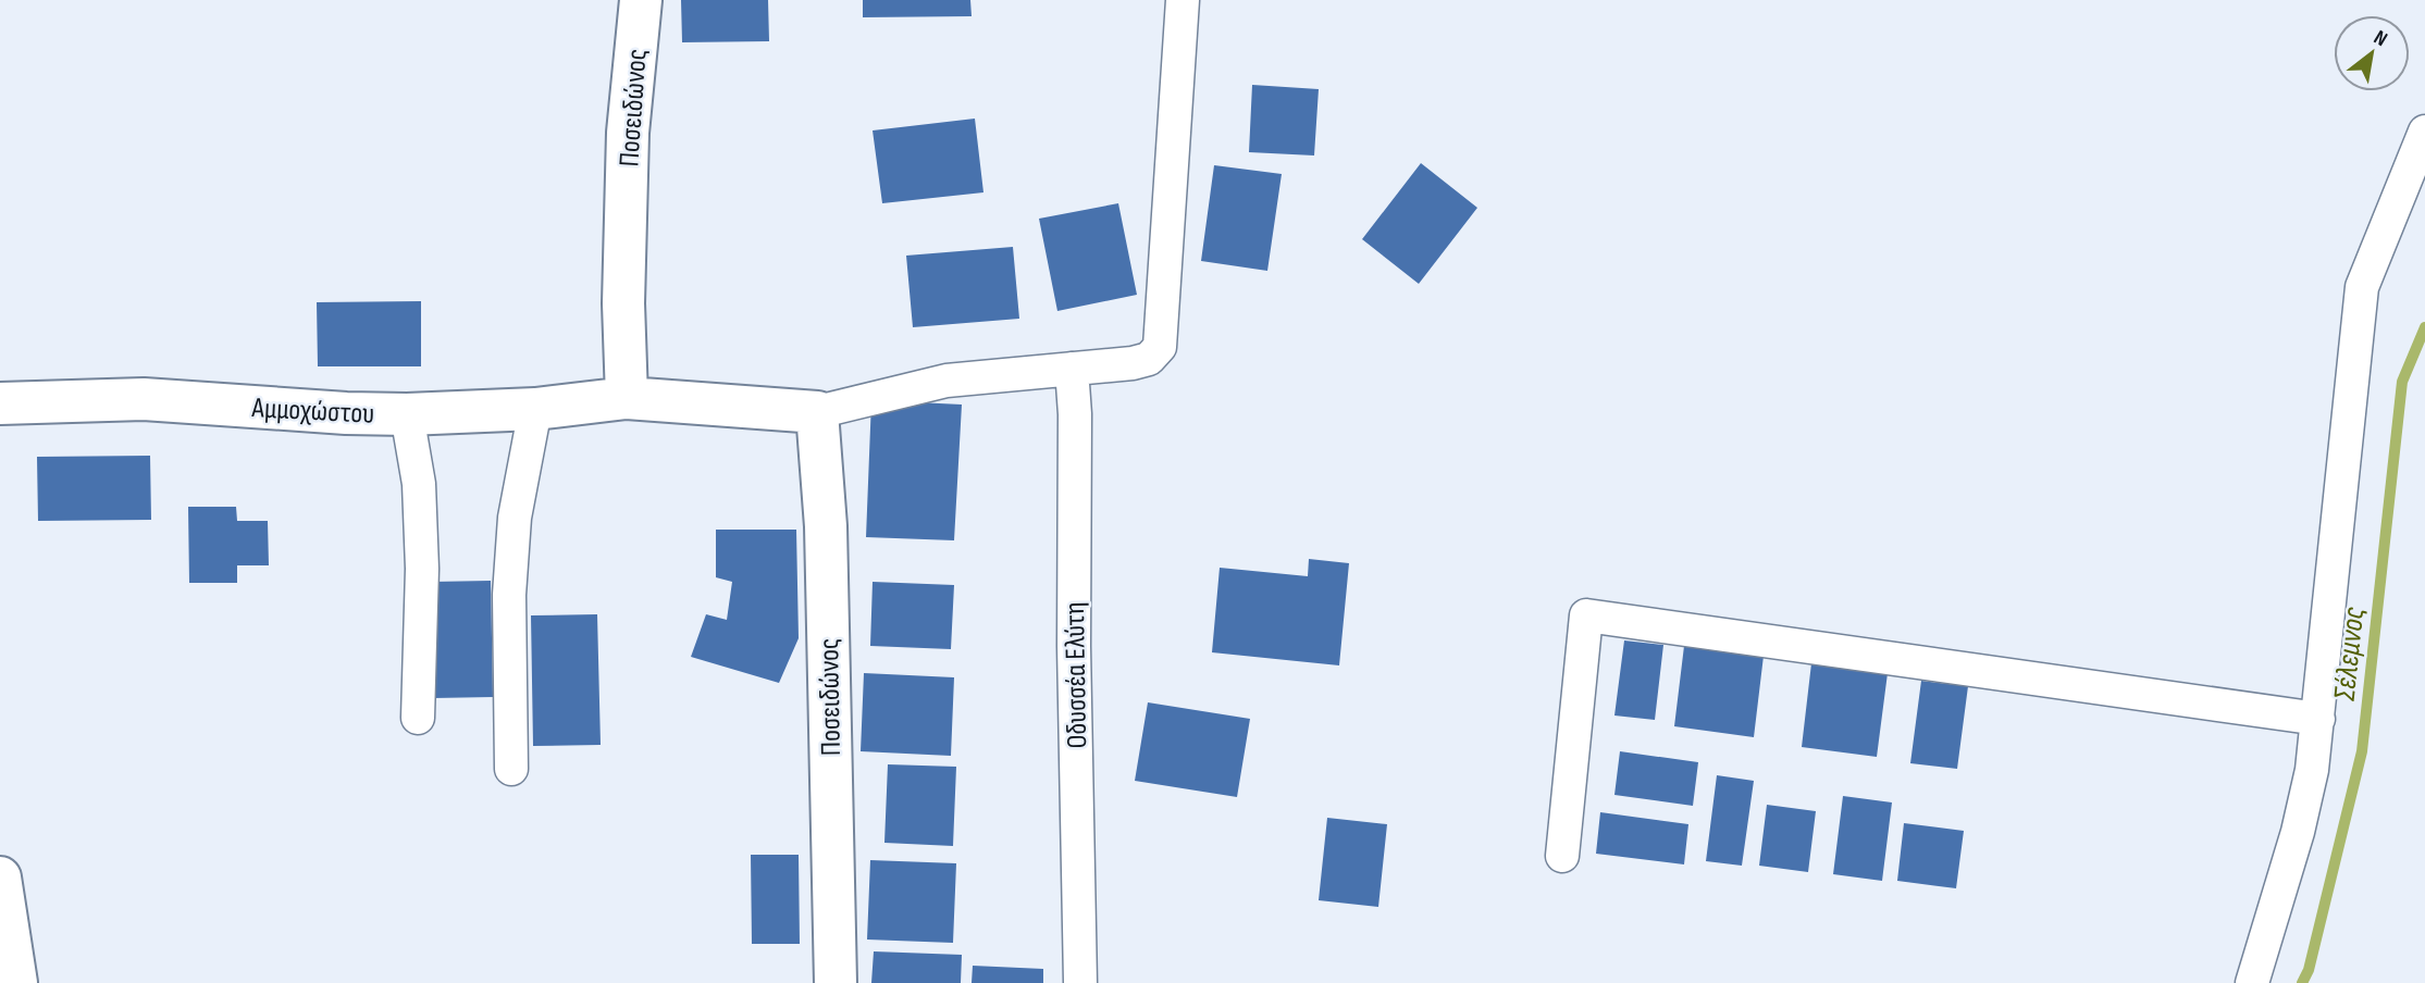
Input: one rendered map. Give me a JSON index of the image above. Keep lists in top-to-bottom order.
{
  "streets": {
    "street": ["Ποσειδώνος", "Αμμοχώστου", "Οδυσσέα Ελύτη"]
  },
  "crossings": [
    ["Ποσειδώνος", "Αμμοχώστου"]
  ],
  "water": ["Σέλεμνος"],
  "north": "top right"
}
